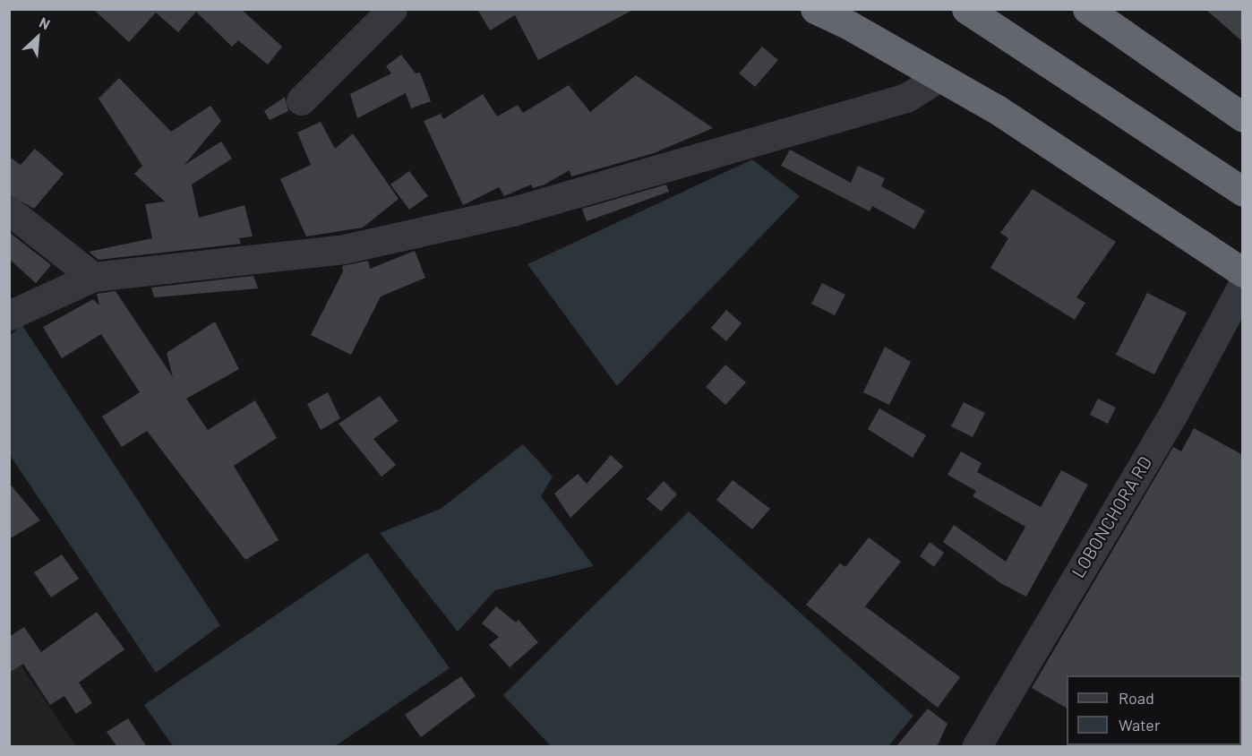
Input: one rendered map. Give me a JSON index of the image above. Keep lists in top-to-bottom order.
{
  "streets": {
    "street": ["LOBONCHORA RD"]
  },
  "legend": ["Road", "Water"],
  "north": "top right"
}
